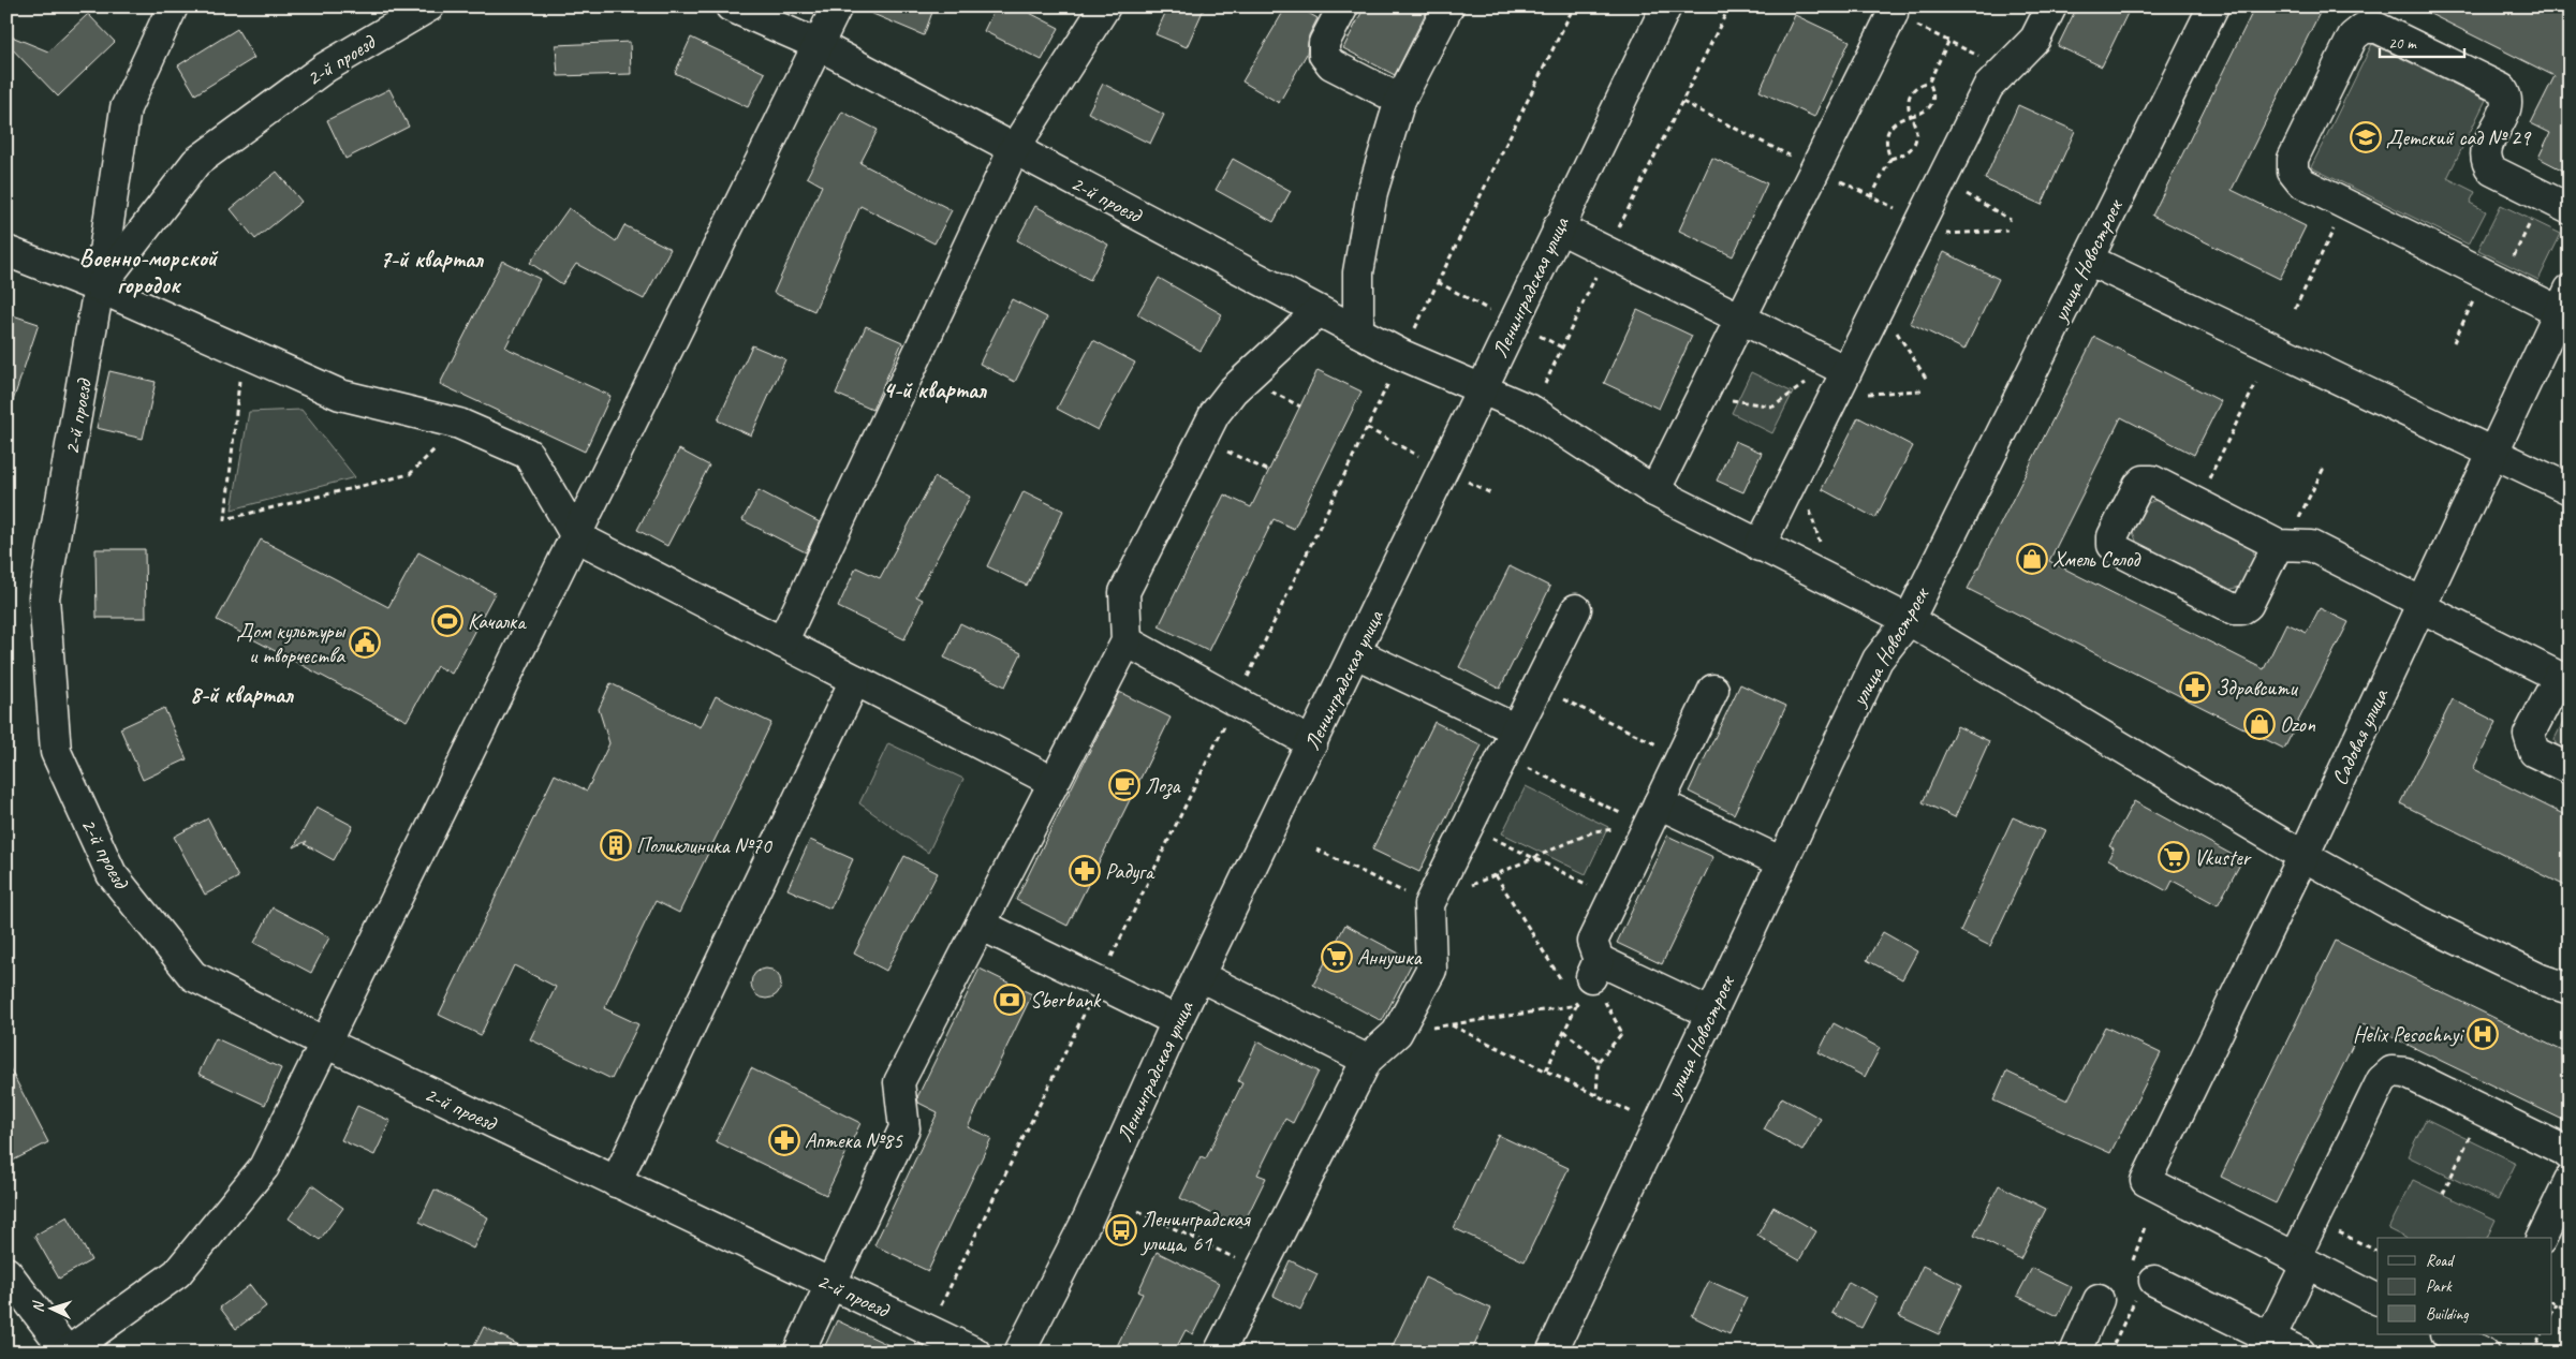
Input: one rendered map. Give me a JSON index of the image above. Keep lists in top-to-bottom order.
{
  "streets": {
    "street": [
      "2-й проезд",
      "улица Новостроек",
      "Ленинградская улица",
      "Садовая улица"
    ]
  },
  "crossings": [
    ["2-й проезд", "улица Новостроек"],
    ["2-й проезд", "Ленинградская улица"],
    ["2-й проезд", "Садовая улица"]
  ],
  "districts": [
    "Военно-морской городок",
    "7-й квартал",
    "4-й квартал",
    "8-й квартал"
  ],
  "places": {
    "school or university": ["Детский сад № 29"],
    "shop": ["Хмель Солод", "Ozon"],
    "sports": ["Качалка"],
    "public building": ["Дом культуры и творчества"],
    "pharmacy": ["Здравсити", "Радуга", "Аптека №85"],
    "cafe": ["Лоза"],
    "building": ["Поликлиника №70"],
    "supermarket": ["Vkuster", "Аннушка"],
    "bank": ["Sberbank"],
    "hospital": ["Helix Pesochnyi"],
    "bus stop": ["Ленинградская улица, 61"]
  },
  "legend": ["Road", "Park", "Building"],
  "scale_bar": "20 m",
  "north": "left"
}
